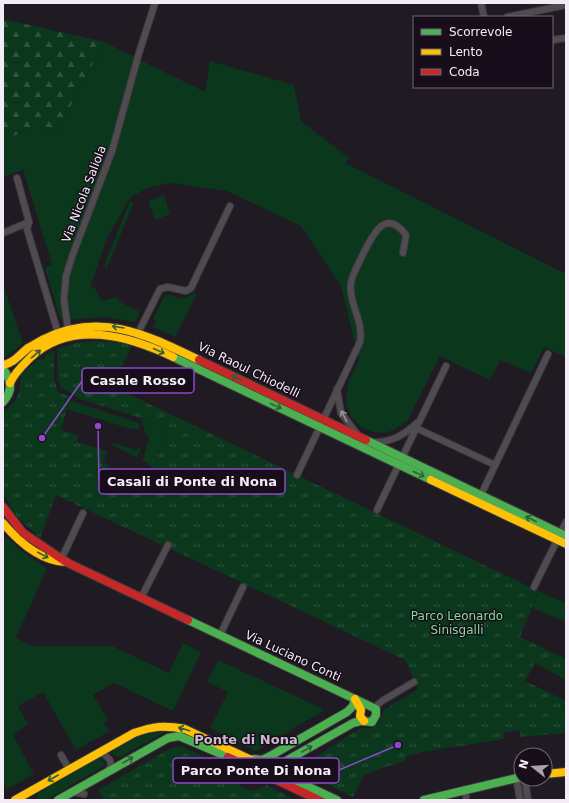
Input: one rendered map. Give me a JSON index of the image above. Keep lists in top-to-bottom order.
{
  "streets": {
    "street": ["Via Nicola Saliola", "Via Raoul Chiodelli", "Via Luciano Conti"]
  },
  "crossings": [
    ["Via Nicola Saliola", "Via Raoul Chiodelli"]
  ],
  "districts": ["Ponte di Nona"],
  "parks": ["Parco Leonardo Sinisgalli"],
  "places": ["Casali di Ponte di Nona", "Casale Rosso", "Parco Ponte Di Nona"],
  "legend": ["Scorrevole", "Lento", "Coda"],
  "north": "left"
}
